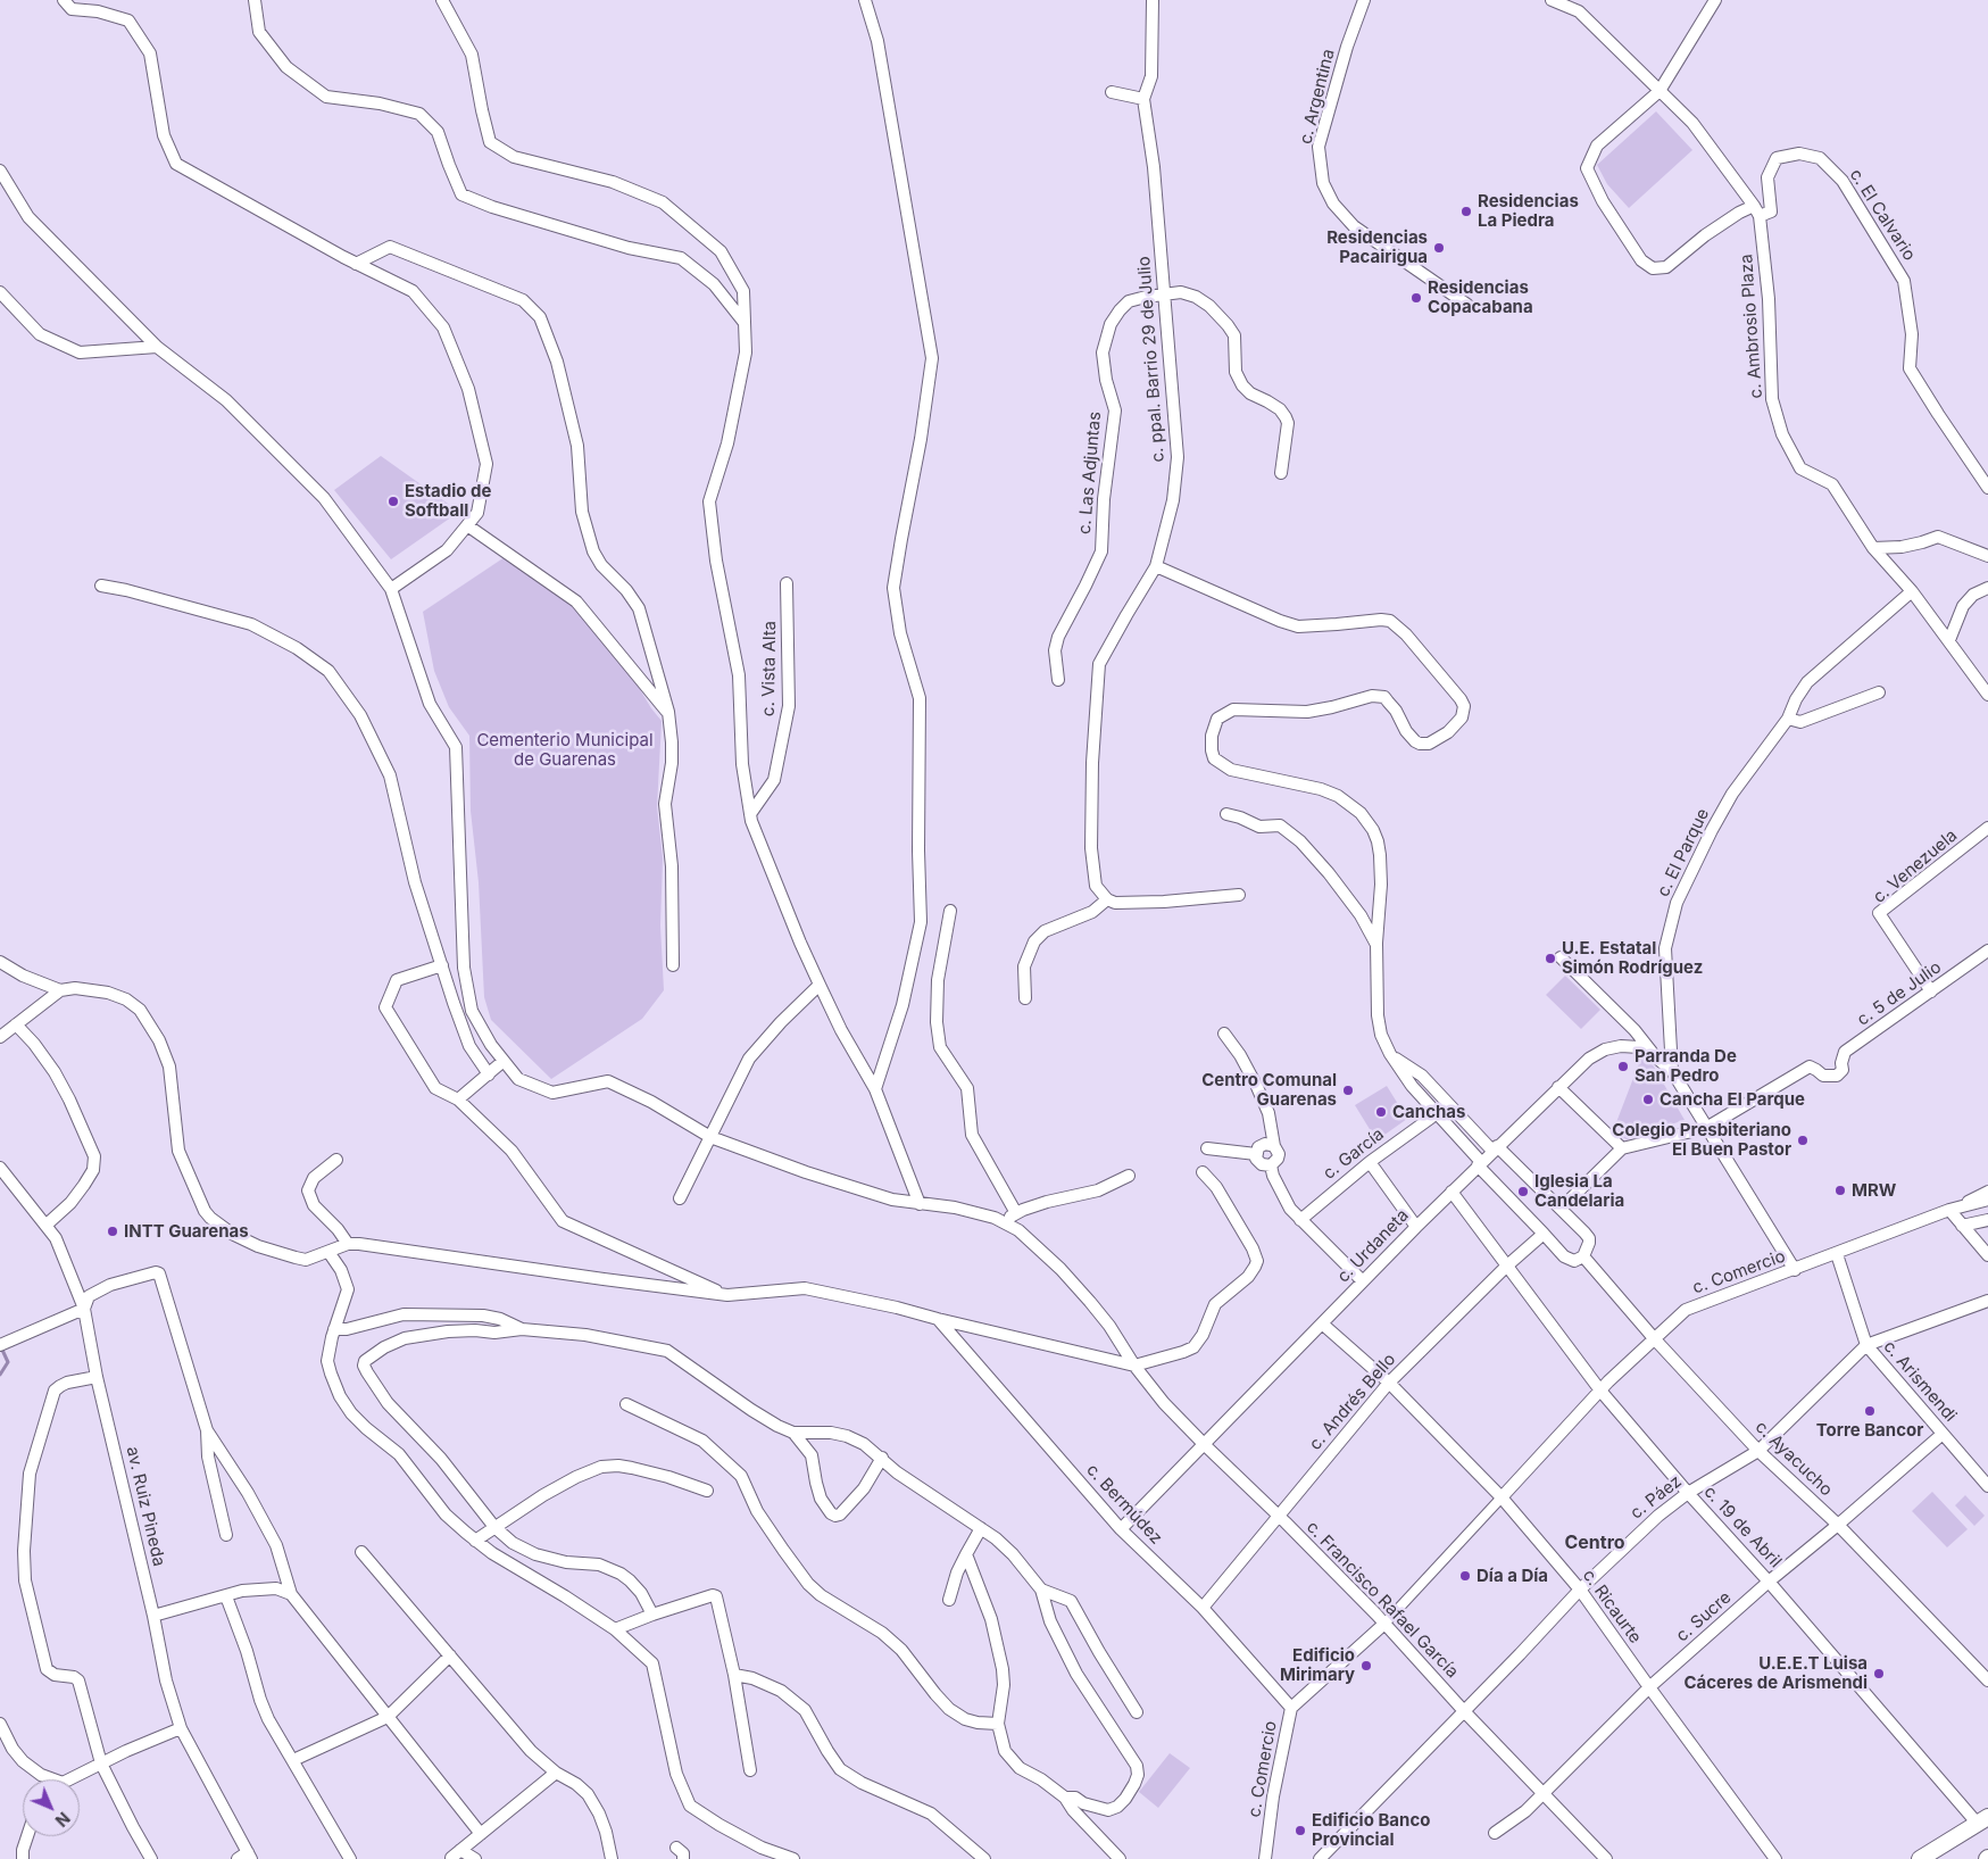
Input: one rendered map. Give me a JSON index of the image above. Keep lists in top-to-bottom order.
{
  "streets": {
    "street": [
      "c. Argentina",
      "c. El Calvario",
      "c. Ambrosio Plaza",
      "c. ppal. Barrio 29 de Julio",
      "c. Las Adjuntas",
      "c. Vista Alta",
      "c. El Parque",
      "c. Venezuela",
      "c. 5 de Julio",
      "c. García",
      "c. Urdaneta",
      "c. Comercio",
      "c. Arismendi",
      "c. Andrés Bello",
      "c. Ayacucho",
      "c. Páez",
      "c. Bermúdez",
      "av. Ruiz Pineda",
      "c. 19 de Abril",
      "c. Francisco Rafael García",
      "c. Ricaurte",
      "c. Sucre"
    ]
  },
  "crossings": [
    ["c. El Calvario", "c. Ambrosio Plaza"],
    ["c. Ambrosio Plaza", "c. El Parque"],
    ["c. ppal. Barrio 29 de Julio", "c. Las Adjuntas"],
    ["c. El Parque", "c. 5 de Julio"],
    ["c. El Parque", "c. Urdaneta"],
    ["c. El Parque", "c. Comercio"],
    ["c. Venezuela", "c. 5 de Julio"],
    ["c. Urdaneta", "c. Bermúdez"],
    ["c. Urdaneta", "c. 19 de Abril"],
    ["c. Urdaneta", "c. Francisco Rafael García"],
    ["c. Urdaneta", "c. Ricaurte"],
    ["c. Comercio", "c. Arismendi"],
    ["c. Comercio", "c. Ayacucho"],
    ["c. Comercio", "c. Bermúdez"],
    ["c. Comercio", "c. 19 de Abril"],
    ["c. Comercio", "c. Francisco Rafael García"],
    ["c. Comercio", "c. Ricaurte"],
    ["c. Arismendi", "c. Páez"],
    ["c. Arismendi", "c. Sucre"],
    ["c. Andrés Bello", "c. Bermúdez"],
    ["c. Andrés Bello", "c. 19 de Abril"],
    ["c. Andrés Bello", "c. Francisco Rafael García"],
    ["c. Andrés Bello", "c. Ricaurte"],
    ["c. Ayacucho", "c. Páez"],
    ["c. Ayacucho", "c. Sucre"],
    ["c. Páez", "c. 19 de Abril"],
    ["c. Páez", "c. Francisco Rafael García"],
    ["c. Páez", "c. Ricaurte"],
    ["c. 19 de Abril", "c. Sucre"],
    ["c. Francisco Rafael García", "c. Sucre"],
    ["c. Ricaurte", "c. Sucre"]
  ],
  "districts": ["Centro"],
  "parks": ["Cementerio Municipal de Guarenas"],
  "places": [
    "Residencias La Piedra",
    "Residencias Pacairigua",
    "Residencias Copacabana",
    "Estadio de Softball",
    "U.E. Estatal Simón Rodríguez",
    "Parranda De San Pedro",
    "Centro Comunal Guarenas",
    "Cancha El Parque",
    "Canchas",
    "Colegio Presbiteriano El Buen Pastor",
    "MRW",
    "Iglesia La Candelaria",
    "INTT Guarenas",
    "Torre Bancor",
    "Día a Día",
    "Edificio Mirimary",
    "U.E.E.T Luisa Cáceres de Arismendi",
    "Edificio Banco Provincial"
  ],
  "north": "bottom right"
}
